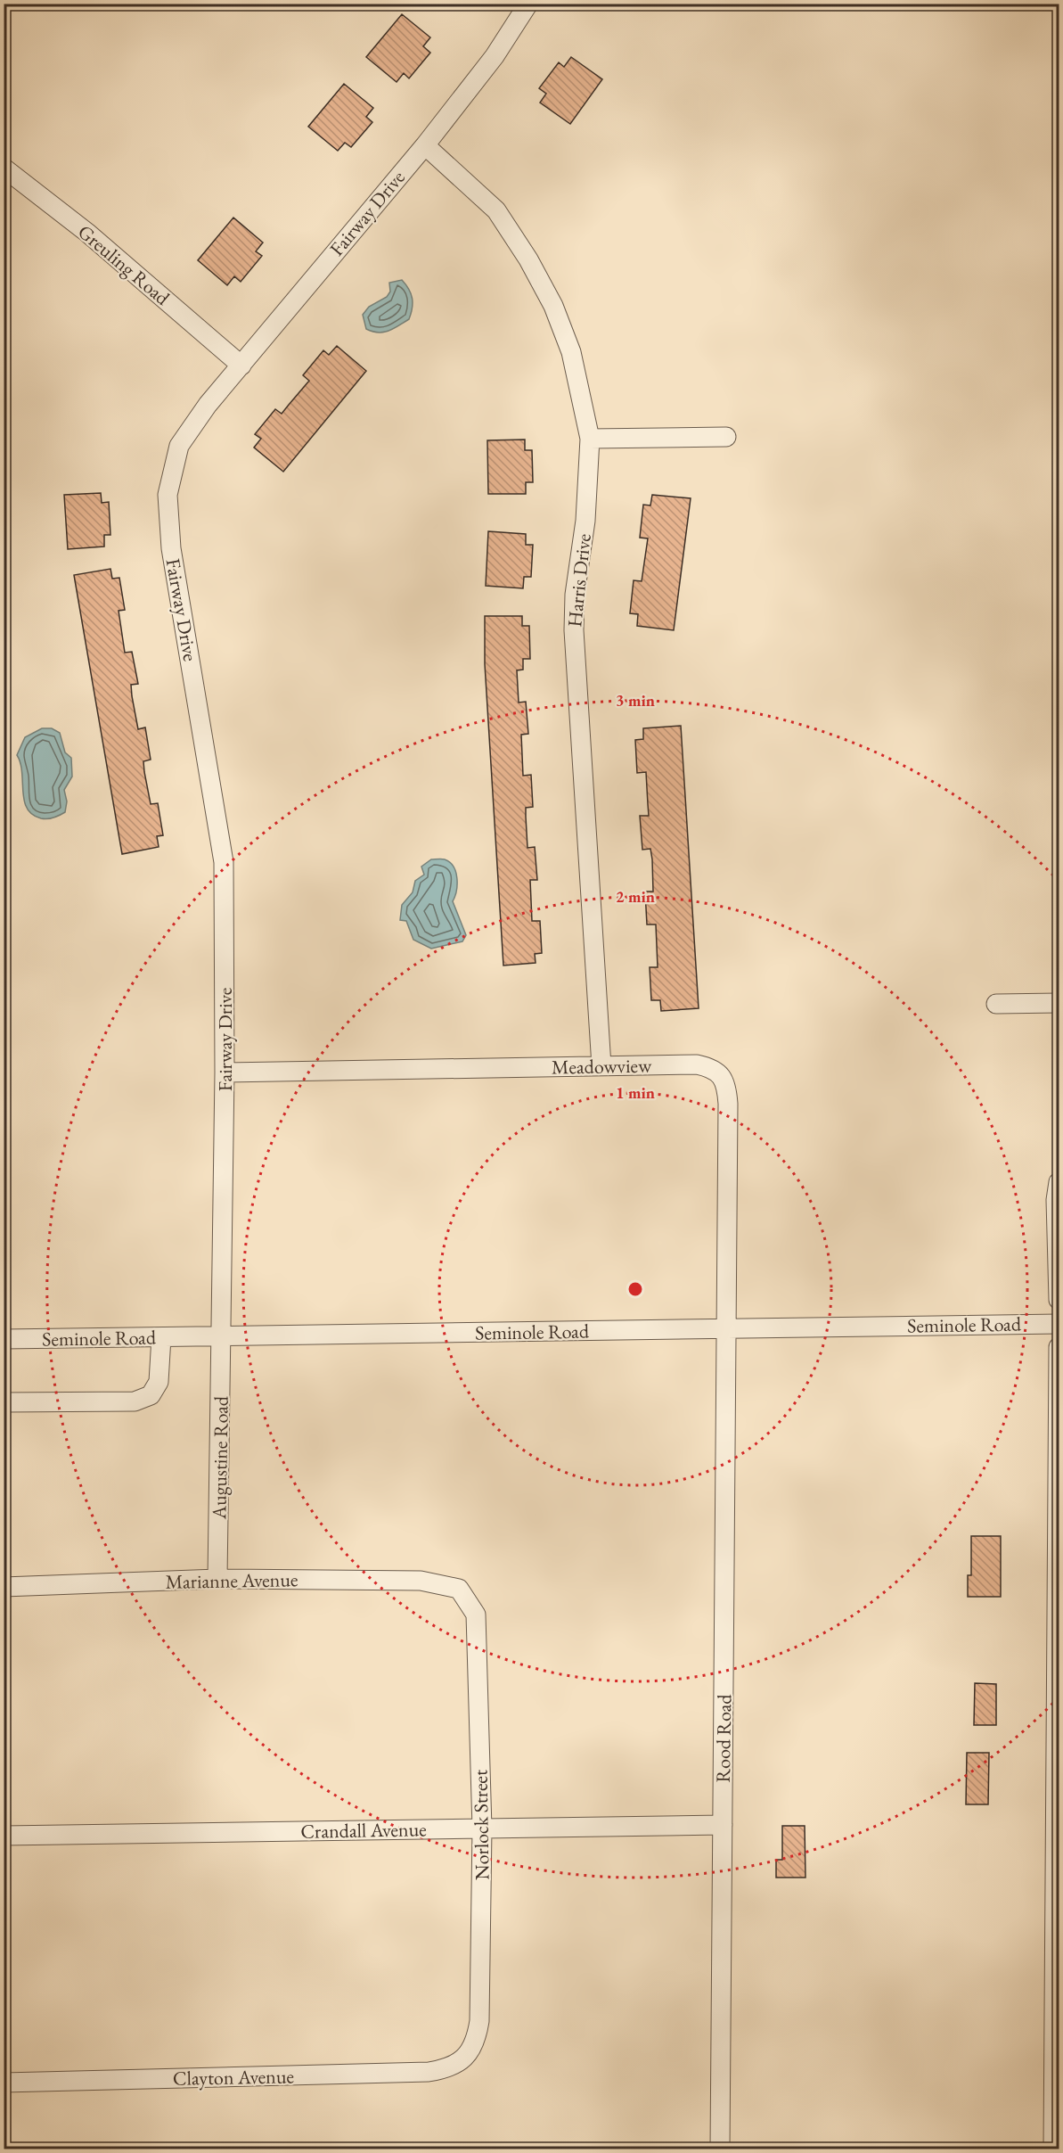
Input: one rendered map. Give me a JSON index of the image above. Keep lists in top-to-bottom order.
{
  "streets": {
    "street": [
      "Fairway Drive",
      "Greuling Road",
      "Harris Drive",
      "Meadowview",
      "Seminole Road",
      "Augustine Road",
      "Marianne Avenue",
      "Rood Road",
      "Norlock Street",
      "Crandall Avenue",
      "Clayton Avenue"
    ]
  },
  "crossings": [
    ["Fairway Drive", "Greuling Road"],
    ["Fairway Drive", "Harris Drive"],
    ["Fairway Drive", "Meadowview"],
    ["Fairway Drive", "Seminole Road"],
    ["Fairway Drive", "Augustine Road"],
    ["Harris Drive", "Meadowview"],
    ["Meadowview", "Seminole Road"],
    ["Meadowview", "Rood Road"],
    ["Seminole Road", "Augustine Road"],
    ["Seminole Road", "Rood Road"],
    ["Augustine Road", "Marianne Avenue"],
    ["Marianne Avenue", "Norlock Street"],
    ["Rood Road", "Crandall Avenue"],
    ["Norlock Street", "Crandall Avenue"],
    ["Norlock Street", "Clayton Avenue"]
  ],
  "rings": ["3 min", "2 min", "1 min"]
}
